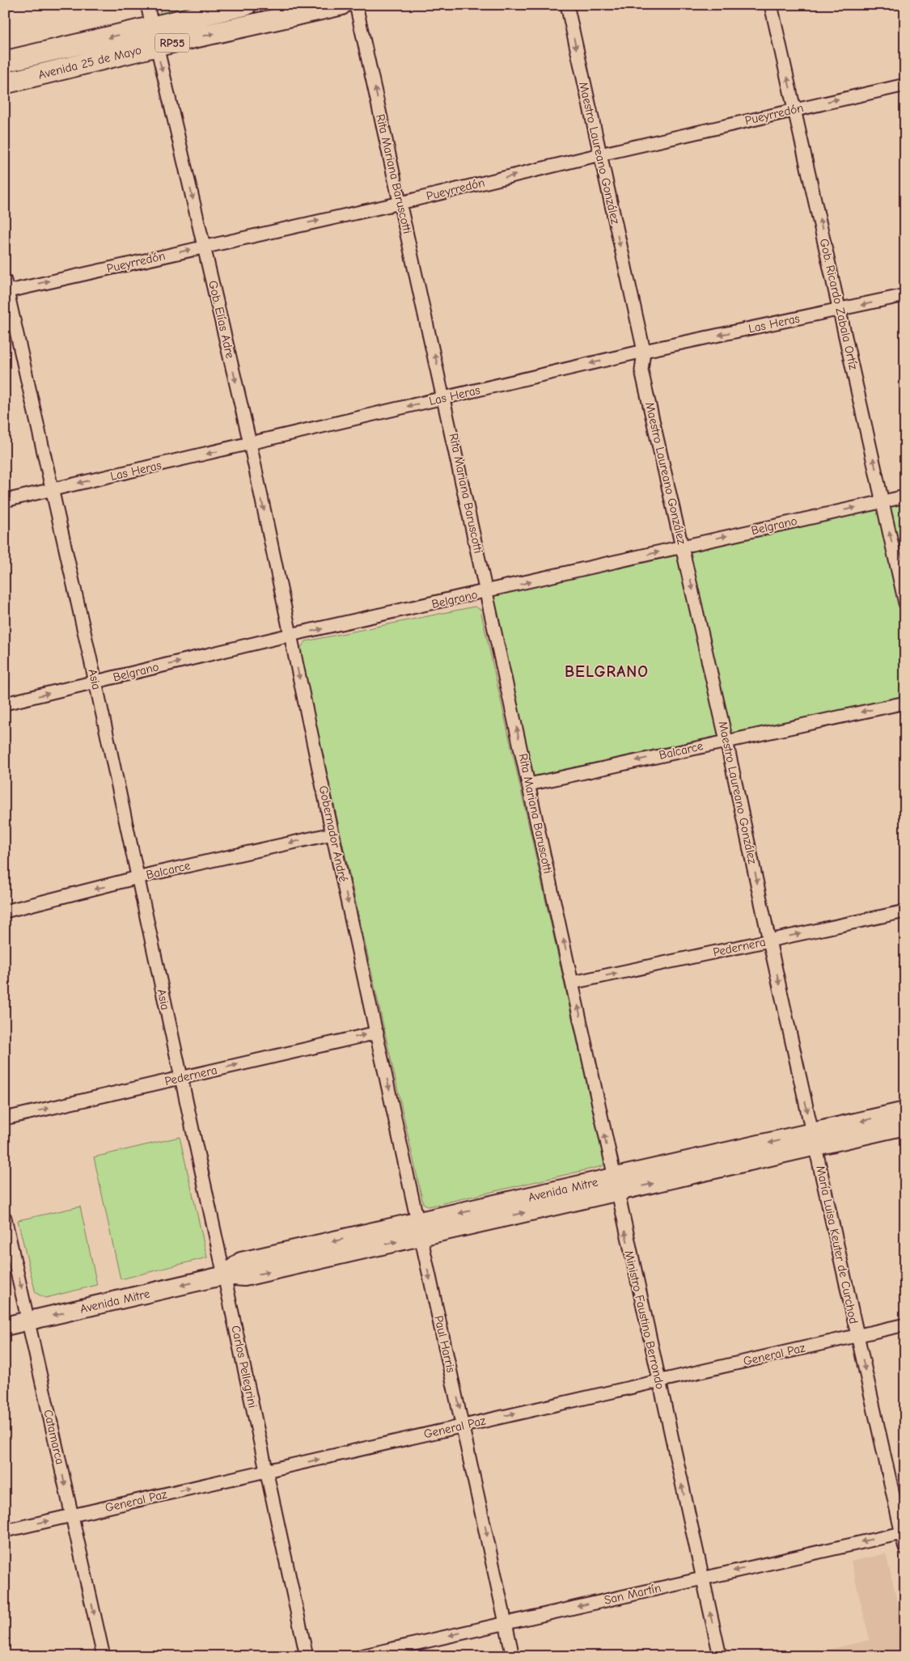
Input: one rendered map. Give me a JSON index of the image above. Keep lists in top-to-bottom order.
{
  "streets": {
    "main road": ["RP55", "Avenida 25 de Mayo", "Avenida Mitre"],
    "street": [
      "Pueyrredón",
      "Maestro Laureano González",
      "Rita Mariana Baruscotti",
      "Gob. Ricardo Zabala Ortíz",
      "Gob. Elías Adre",
      "Las Heras",
      "Belgrano",
      "Asia",
      "Balcarce",
      "Gobernador André",
      "Pedernera",
      "María Luisa Keuter de Curchod",
      "Ministro Faustino Berrondo",
      "Paul Harris",
      "General Paz",
      "Carlos Pellegrini",
      "Catamarca",
      "San Martín"
    ]
  },
  "crossings": [
    ["Avenida 25 de Mayo", "Gob. Elías Adre"],
    ["Pueyrredón", "Maestro Laureano González"],
    ["Pueyrredón", "Rita Mariana Baruscotti"],
    ["Pueyrredón", "Gob. Ricardo Zabala Ortíz"],
    ["Pueyrredón", "Gob. Elías Adre"],
    ["Pueyrredón", "Asia"],
    ["Maestro Laureano González", "Las Heras"],
    ["Maestro Laureano González", "Belgrano"],
    ["Maestro Laureano González", "Balcarce"],
    ["Maestro Laureano González", "Pedernera"],
    ["Maestro Laureano González", "María Luisa Keuter de Curchod"],
    ["Rita Mariana Baruscotti", "Las Heras"],
    ["Rita Mariana Baruscotti", "Belgrano"],
    ["Rita Mariana Baruscotti", "Balcarce"],
    ["Rita Mariana Baruscotti", "Pedernera"],
    ["Rita Mariana Baruscotti", "Ministro Faustino Berrondo"],
    ["Gob. Ricardo Zabala Ortíz", "Las Heras"],
    ["Gob. Ricardo Zabala Ortíz", "Belgrano"],
    ["Gob. Elías Adre", "Las Heras"],
    ["Gob. Elías Adre", "Belgrano"],
    ["Gob. Elías Adre", "Gobernador André"],
    ["Las Heras", "Asia"],
    ["Belgrano", "Asia"],
    ["Belgrano", "Gobernador André"],
    ["Asia", "Balcarce"],
    ["Asia", "Pedernera"],
    ["Asia", "Carlos Pellegrini"],
    ["Balcarce", "Gobernador André"],
    ["Gobernador André", "Pedernera"],
    ["Gobernador André", "Paul Harris"],
    ["Pedernera", "María Luisa Keuter de Curchod"],
    ["Pedernera", "Ministro Faustino Berrondo"],
    ["Pedernera", "Paul Harris"],
    ["Pedernera", "Carlos Pellegrini"],
    ["Avenida Mitre", "María Luisa Keuter de Curchod"],
    ["Avenida Mitre", "Ministro Faustino Berrondo"],
    ["Avenida Mitre", "Paul Harris"],
    ["Avenida Mitre", "Carlos Pellegrini"],
    ["Avenida Mitre", "Catamarca"],
    ["María Luisa Keuter de Curchod", "General Paz"],
    ["María Luisa Keuter de Curchod", "San Martín"],
    ["Ministro Faustino Berrondo", "General Paz"],
    ["Ministro Faustino Berrondo", "San Martín"],
    ["Paul Harris", "General Paz"],
    ["Paul Harris", "San Martín"],
    ["General Paz", "Carlos Pellegrini"],
    ["General Paz", "Catamarca"]
  ],
  "one_way": [
    "Pueyrredón",
    "Maestro Laureano González",
    "Rita Mariana Baruscotti",
    "Gob. Ricardo Zabala Ortíz",
    "Gob. Elías Adre",
    "Las Heras",
    "Belgrano",
    "Balcarce",
    "Gobernador André",
    "Pedernera",
    "María Luisa Keuter de Curchod",
    "Ministro Faustino Berrondo",
    "Paul Harris",
    "General Paz",
    "Catamarca",
    "San Martín"
  ],
  "districts": ["BELGRANO"]
}
